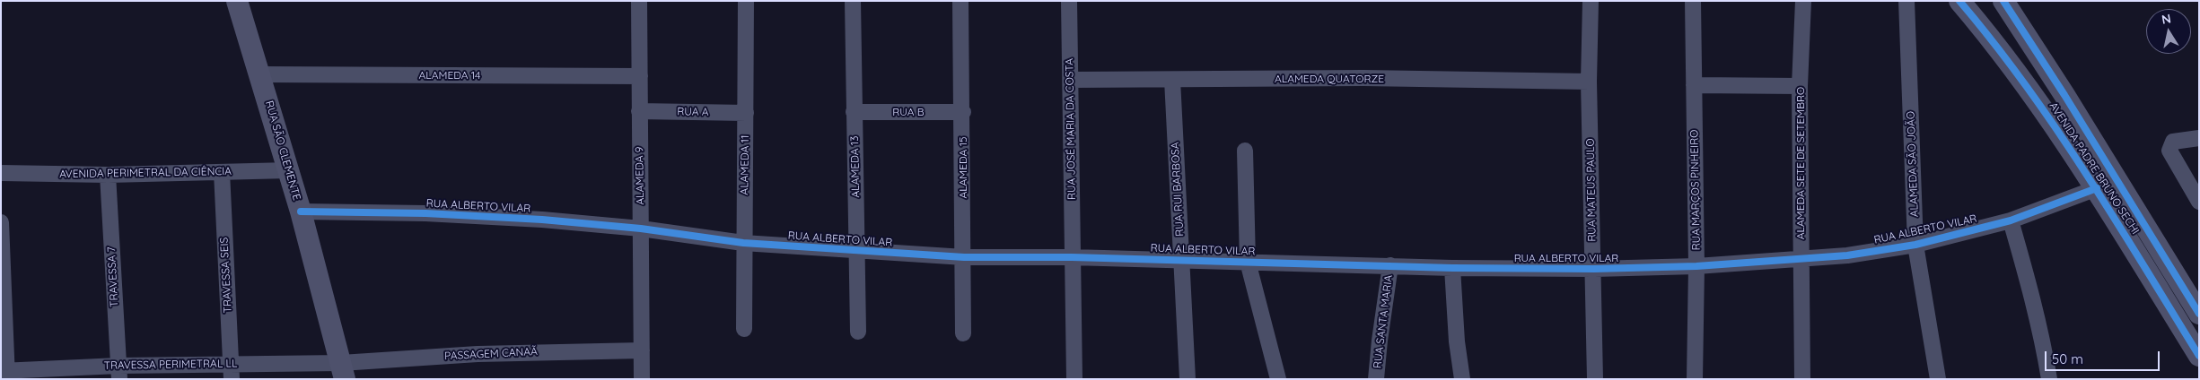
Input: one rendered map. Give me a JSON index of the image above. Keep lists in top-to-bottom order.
{
  "streets": {
    "main road": ["RUA SÃO CLEMENTE", "AVENIDA PADRE BRUNO SECHI"],
    "street": [
      "ALAMEDA 14",
      "ALAMEDA QUATORZE",
      "RUA A",
      "RUA B",
      "RUA JOSÉ MARIA DA COSTA",
      "ALAMEDA SETE DE SETEMBRO",
      "ALAMEDA SÃO JOÃO",
      "ALAMEDA 11",
      "ALAMEDA 13",
      "ALAMEDA 15",
      "AVENIDA PERIMETRAL DA CIÊNCIA",
      "ALAMEDA 9",
      "RUA RUI BARBOSA",
      "RUA MATEUS PAULO",
      "RUA MARÇOS PINHEIRO",
      "RUA ALBERTO VILAR",
      "TRAVESSA SEIS",
      "TRAVESSA 7",
      "RUA SANTA MARIA",
      "PASSAGEM CANAÃ",
      "TRAVESSA PERIMETRAL LL"
    ]
  },
  "crossings": [
    ["ALAMEDA 14", "RUA SÃO CLEMENTE"],
    ["ALAMEDA 14", "ALAMEDA 9"],
    ["ALAMEDA QUATORZE", "RUA JOSÉ MARIA DA COSTA"],
    ["ALAMEDA QUATORZE", "RUA RUI BARBOSA"],
    ["ALAMEDA QUATORZE", "RUA MATEUS PAULO"],
    ["RUA A", "ALAMEDA 11"],
    ["RUA A", "ALAMEDA 9"],
    ["RUA B", "ALAMEDA 13"],
    ["RUA B", "ALAMEDA 15"],
    ["RUA JOSÉ MARIA DA COSTA", "RUA ALBERTO VILAR"],
    ["RUA SÃO CLEMENTE", "AVENIDA PERIMETRAL DA CIÊNCIA"],
    ["RUA SÃO CLEMENTE", "RUA ALBERTO VILAR"],
    ["RUA SÃO CLEMENTE", "PASSAGEM CANAÃ"],
    ["RUA SÃO CLEMENTE", "TRAVESSA PERIMETRAL LL"],
    ["ALAMEDA SETE DE SETEMBRO", "RUA ALBERTO VILAR"],
    ["ALAMEDA SÃO JOÃO", "RUA ALBERTO VILAR"],
    ["ALAMEDA 11", "RUA ALBERTO VILAR"],
    ["ALAMEDA 13", "RUA ALBERTO VILAR"],
    ["ALAMEDA 15", "RUA ALBERTO VILAR"],
    ["AVENIDA PADRE BRUNO SECHI", "RUA ALBERTO VILAR"],
    ["AVENIDA PERIMETRAL DA CIÊNCIA", "TRAVESSA SEIS"],
    ["AVENIDA PERIMETRAL DA CIÊNCIA", "TRAVESSA 7"],
    ["ALAMEDA 9", "RUA ALBERTO VILAR"],
    ["ALAMEDA 9", "PASSAGEM CANAÃ"],
    ["RUA RUI BARBOSA", "RUA ALBERTO VILAR"],
    ["RUA MATEUS PAULO", "RUA ALBERTO VILAR"],
    ["RUA MARÇOS PINHEIRO", "RUA ALBERTO VILAR"],
    ["RUA ALBERTO VILAR", "RUA SANTA MARIA"],
    ["TRAVESSA SEIS", "TRAVESSA PERIMETRAL LL"],
    ["TRAVESSA 7", "TRAVESSA PERIMETRAL LL"],
    ["PASSAGEM CANAÃ", "TRAVESSA PERIMETRAL LL"]
  ],
  "scale_bar": "50 m",
  "north": "top"
}
